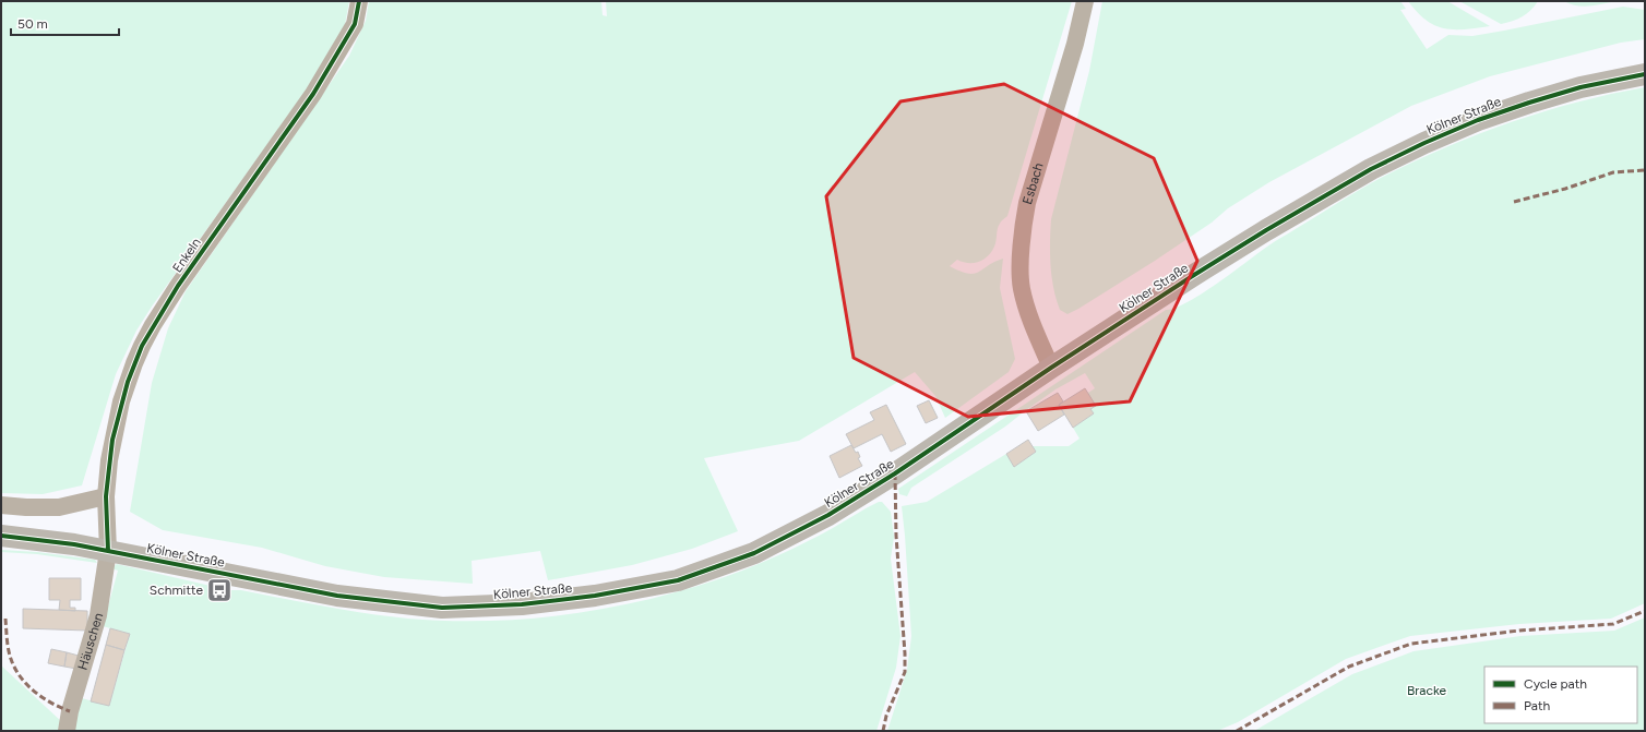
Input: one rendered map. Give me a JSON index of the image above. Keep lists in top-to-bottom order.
{
  "streets": {
    "main road": ["Kölner Straße"],
    "street": ["Esbach", "Enkeln", "Häuschen"]
  },
  "crossings": [
    ["Kölner Straße", "Esbach"],
    ["Kölner Straße", "Enkeln"],
    ["Kölner Straße", "Häuschen"],
    ["Enkeln", "Häuschen"]
  ],
  "parks": ["Bracke"],
  "places": {
    "bus stop": ["Schmitte"]
  },
  "legend": ["Cycle path", "Path"],
  "scale_bar": "50 m"
}
